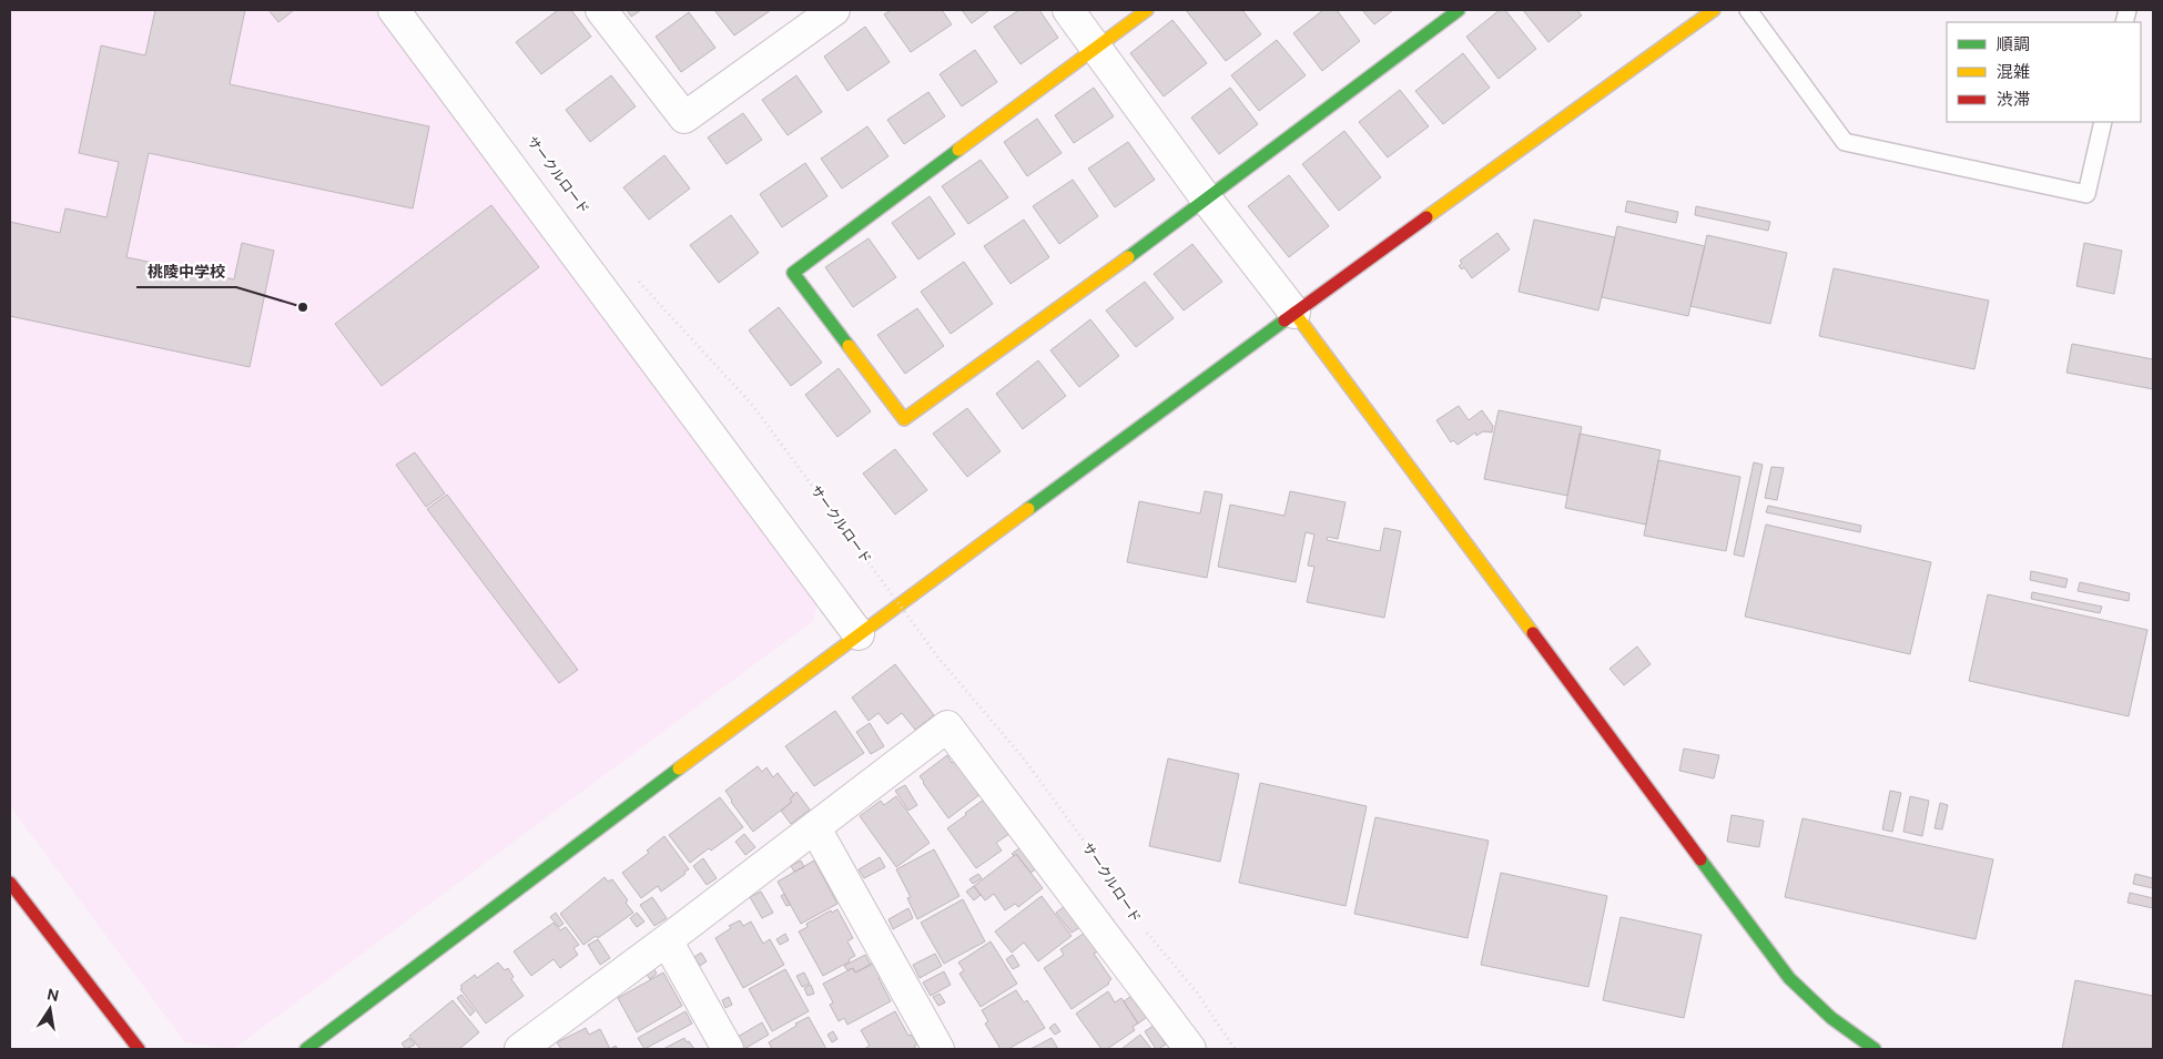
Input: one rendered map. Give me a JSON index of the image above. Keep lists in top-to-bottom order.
{
  "streets": {
    "path": ["サークルロード"]
  },
  "places": ["桃陵中学校"],
  "legend": ["順調", "混雑", "渋滞"],
  "north": "top"
}
